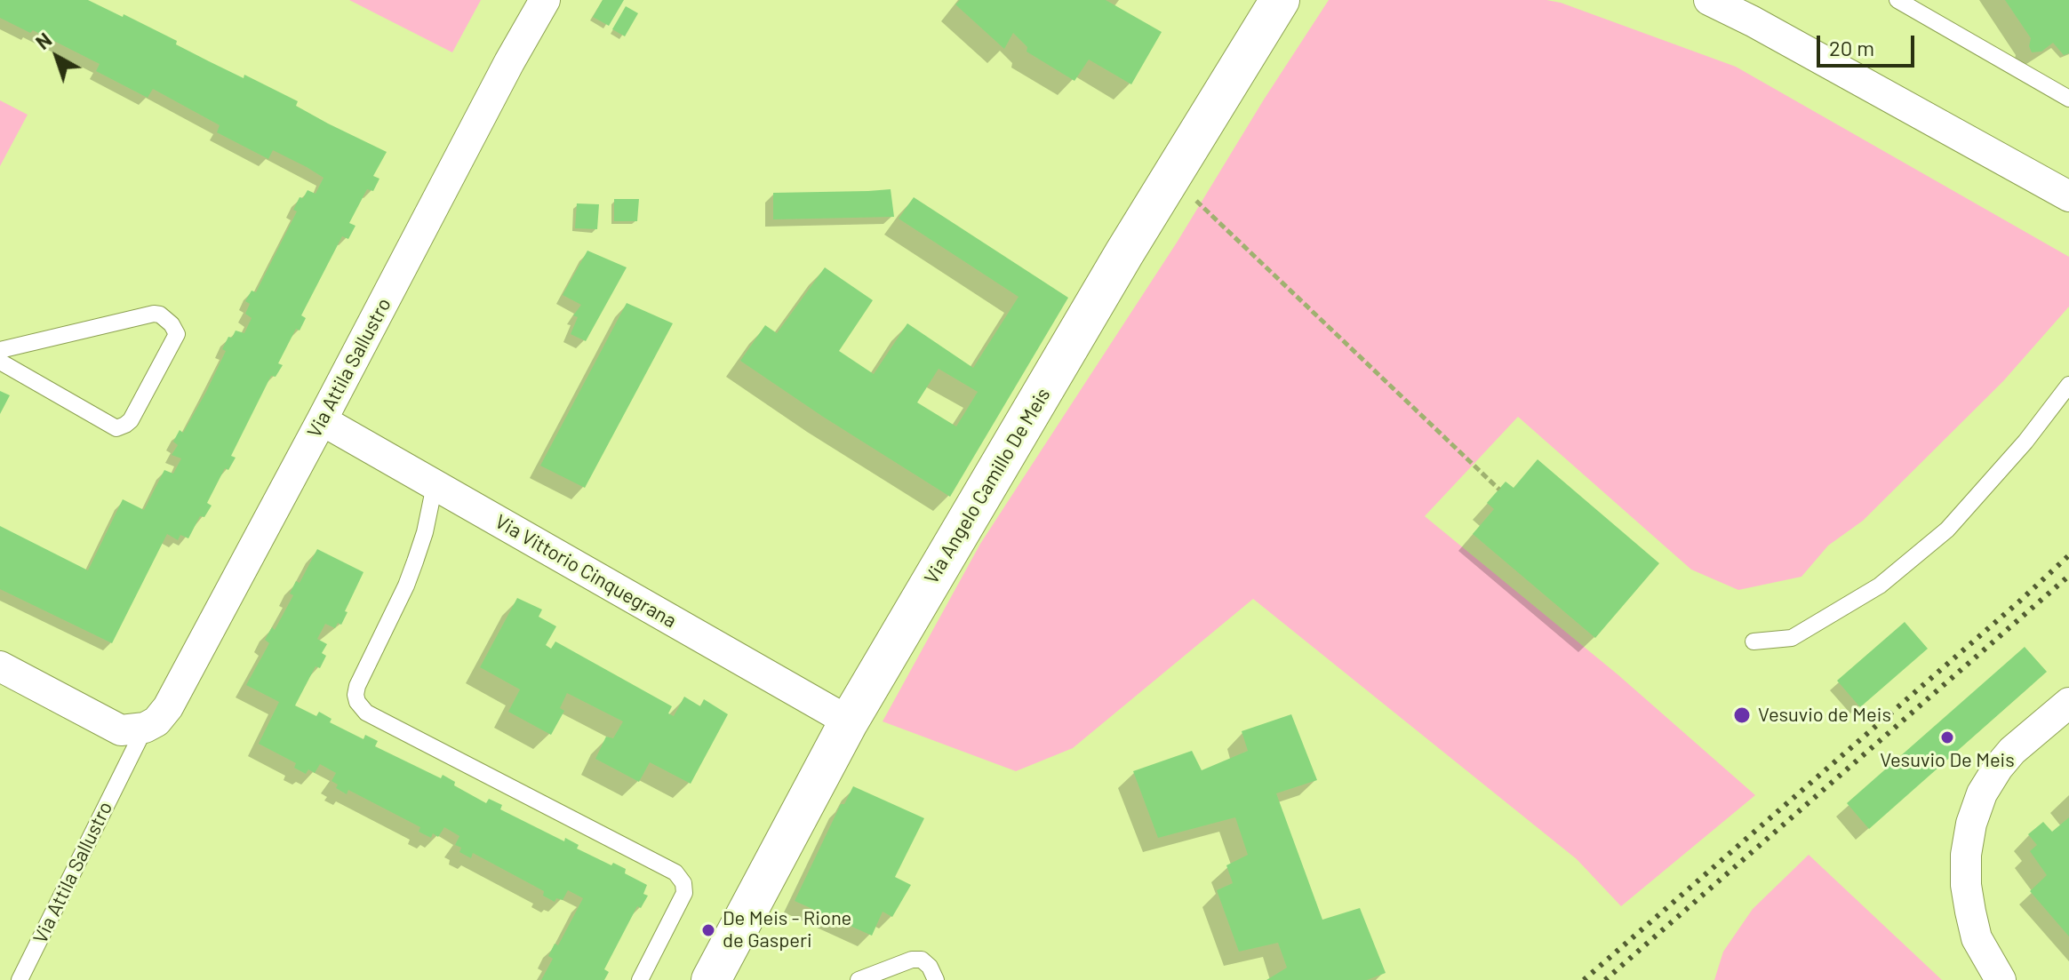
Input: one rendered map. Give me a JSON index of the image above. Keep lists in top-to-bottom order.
{
  "streets": {
    "street": ["Via Attila Sallustro", "Via Angelo Camillo De Meis", "Via Vittorio Cinquegrana"]
  },
  "crossings": [
    ["Via Attila Sallustro", "Via Vittorio Cinquegrana"],
    ["Via Angelo Camillo De Meis", "Via Vittorio Cinquegrana"]
  ],
  "places": ["Vesuvio de Meis", "Vesuvio De Meis", "De Meis - Rione de Gasperi"],
  "scale_bar": "20 m",
  "north": "top left"
}
